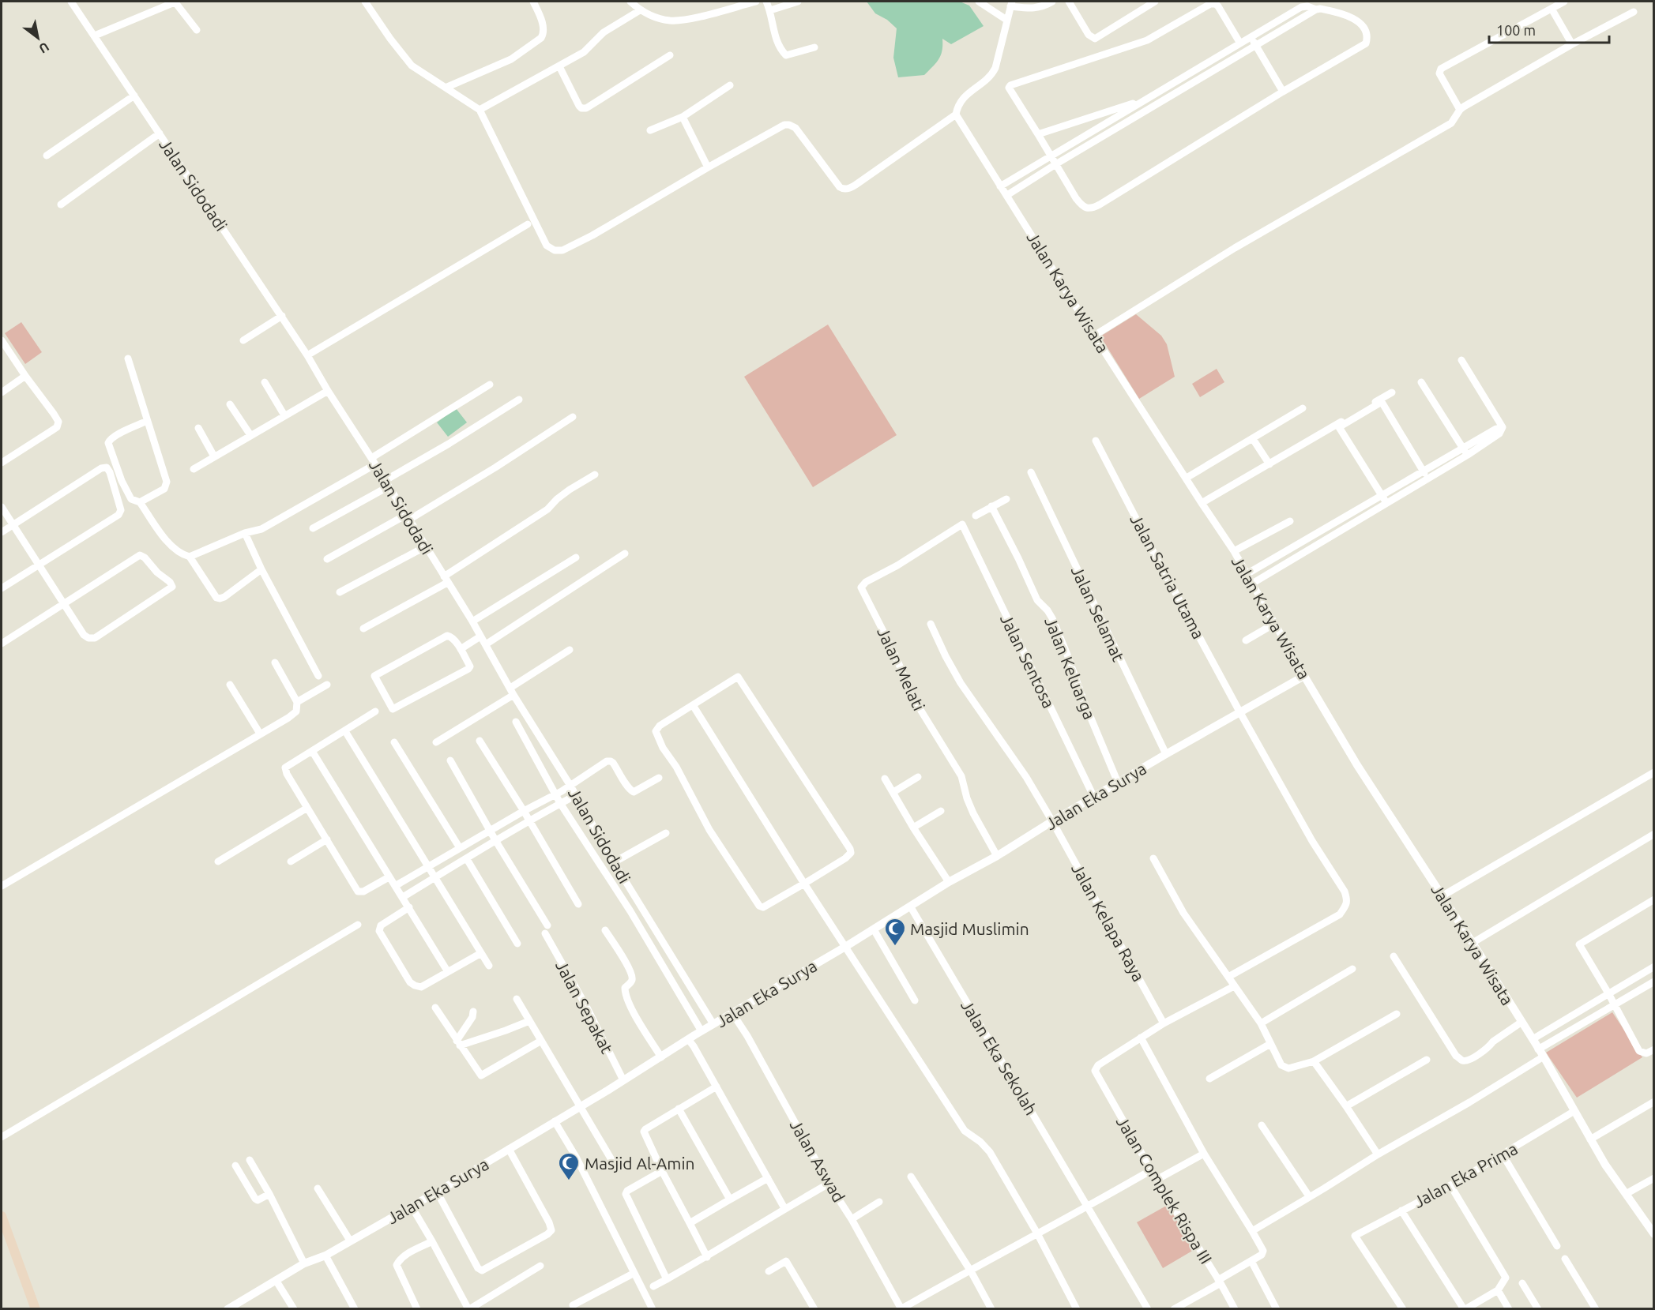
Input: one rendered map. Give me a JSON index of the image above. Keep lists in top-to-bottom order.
{
  "streets": {
    "street": [
      "Jalan Sidodadi",
      "Jalan Karya Wisata",
      "Jalan Satria Utama",
      "Jalan Selamat",
      "Jalan Sentosa",
      "Jalan Keluarga",
      "Jalan Melati",
      "Jalan Eka Surya",
      "Jalan Kelapa Raya",
      "Jalan Sepakat",
      "Jalan Eka Sekolah",
      "Jalan Aswad",
      "Jalan Eka Prima",
      "Jalan Complek Rispa III"
    ]
  },
  "crossings": [
    ["Jalan Sidodadi", "Jalan Eka Surya"],
    ["Jalan Karya Wisata", "Jalan Eka Surya"],
    ["Jalan Karya Wisata", "Jalan Eka Prima"],
    ["Jalan Satria Utama", "Jalan Eka Surya"],
    ["Jalan Selamat", "Jalan Eka Surya"],
    ["Jalan Sentosa", "Jalan Melati"],
    ["Jalan Sentosa", "Jalan Eka Surya"],
    ["Jalan Keluarga", "Jalan Eka Surya"],
    ["Jalan Melati", "Jalan Eka Surya"],
    ["Jalan Eka Surya", "Jalan Kelapa Raya"],
    ["Jalan Eka Surya", "Jalan Sepakat"],
    ["Jalan Eka Surya", "Jalan Eka Sekolah"],
    ["Jalan Eka Surya", "Jalan Aswad"]
  ],
  "places": {
    "mosque": ["Masjid Muslimin", "Masjid Al-Amin"]
  },
  "scale_bar": "100 m",
  "north": "bottom right"
}
